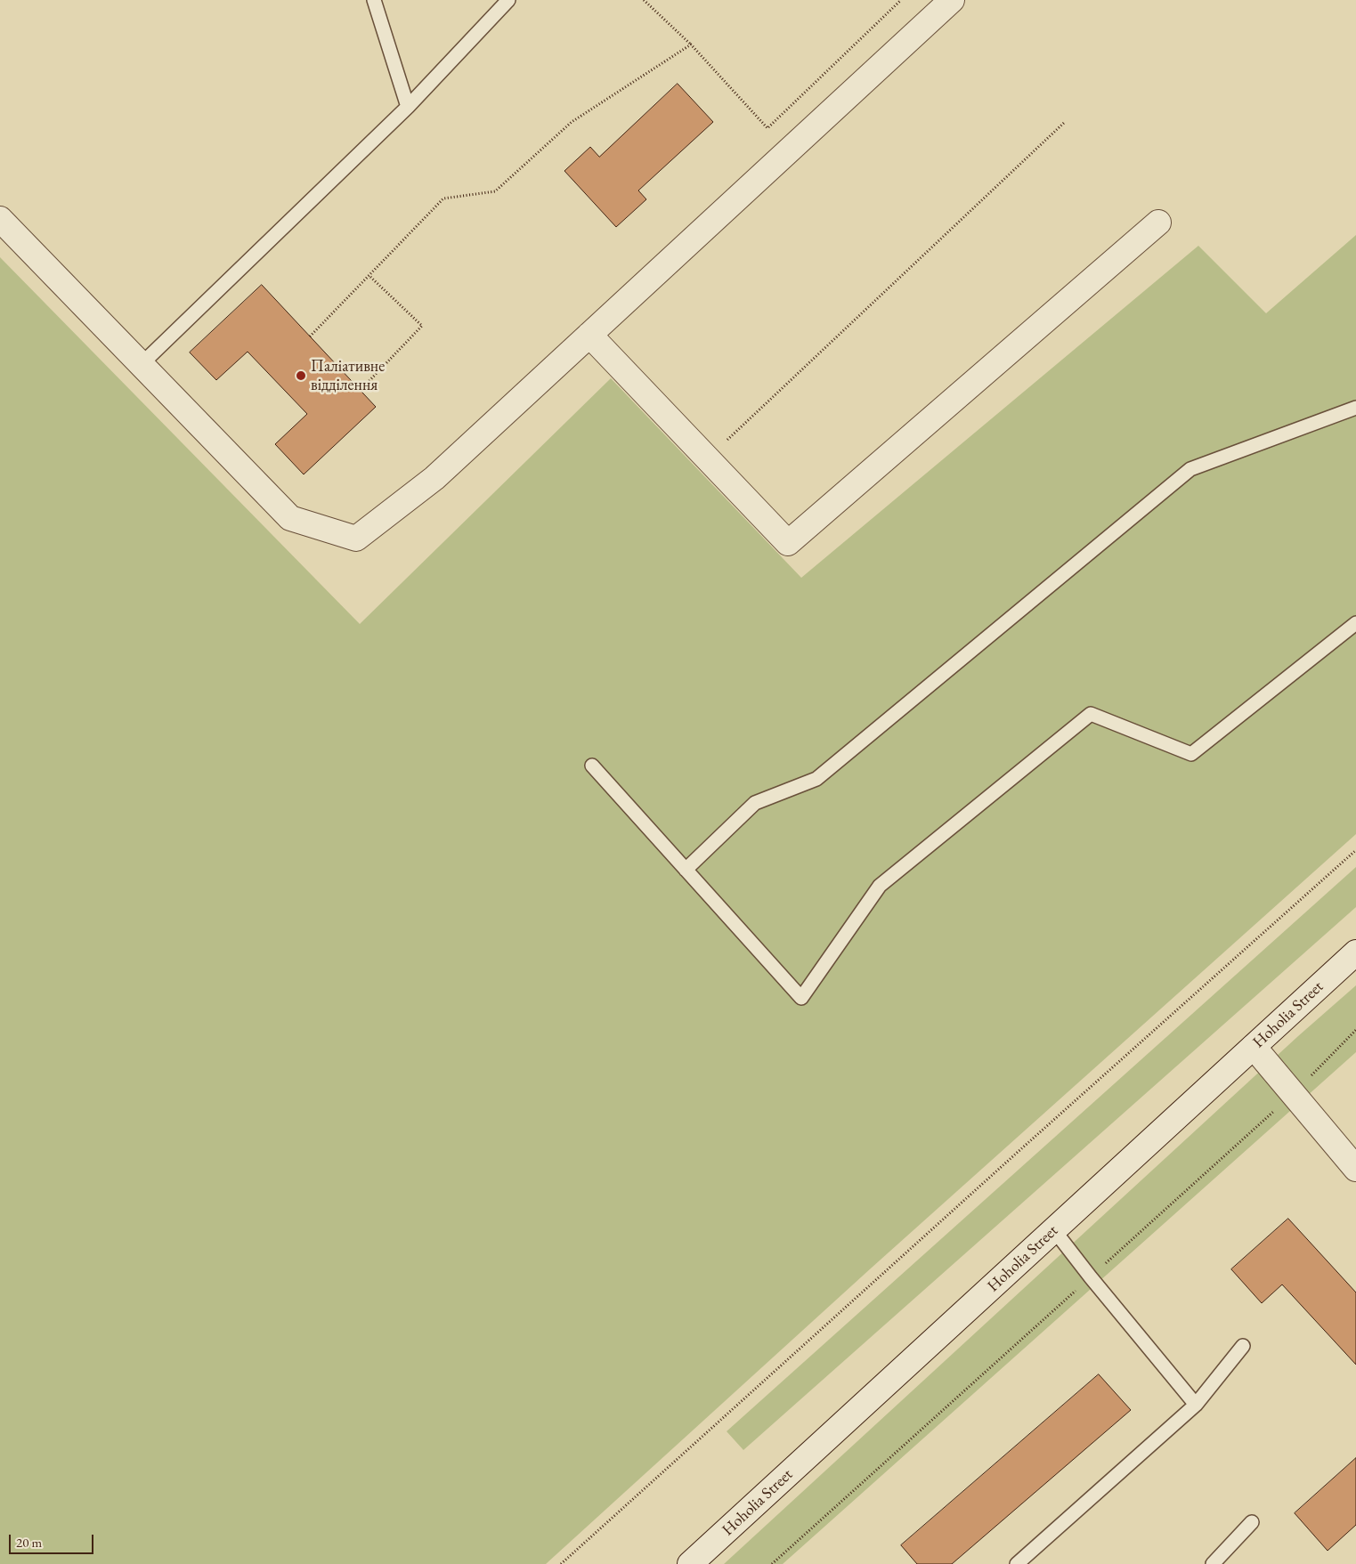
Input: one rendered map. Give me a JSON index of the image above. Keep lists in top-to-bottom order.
{
  "streets": {
    "street": ["Hoholia Street"]
  },
  "places": ["Паліативне відділення"],
  "scale_bar": "20 m"
}
